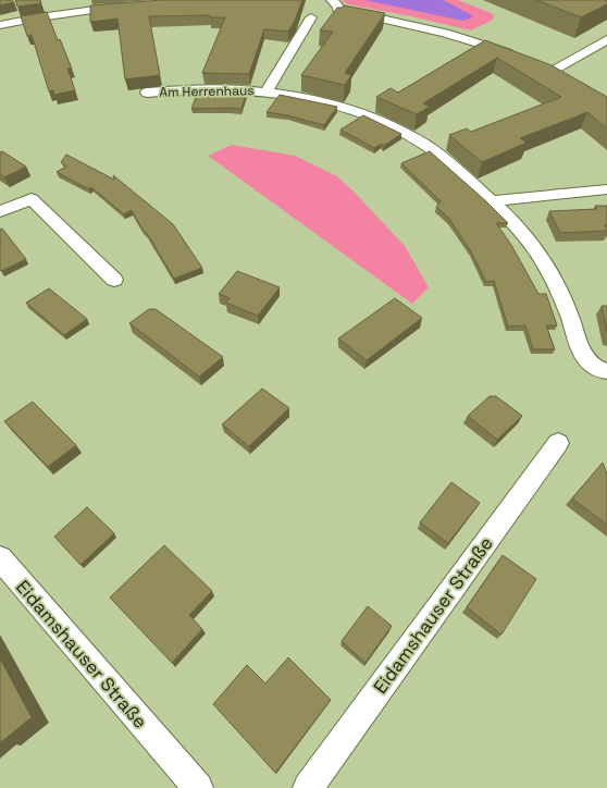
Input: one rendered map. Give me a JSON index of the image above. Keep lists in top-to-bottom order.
{
  "streets": {
    "street": ["Am Herrenhaus", "Eidamshauser Straße"]
  }
}
